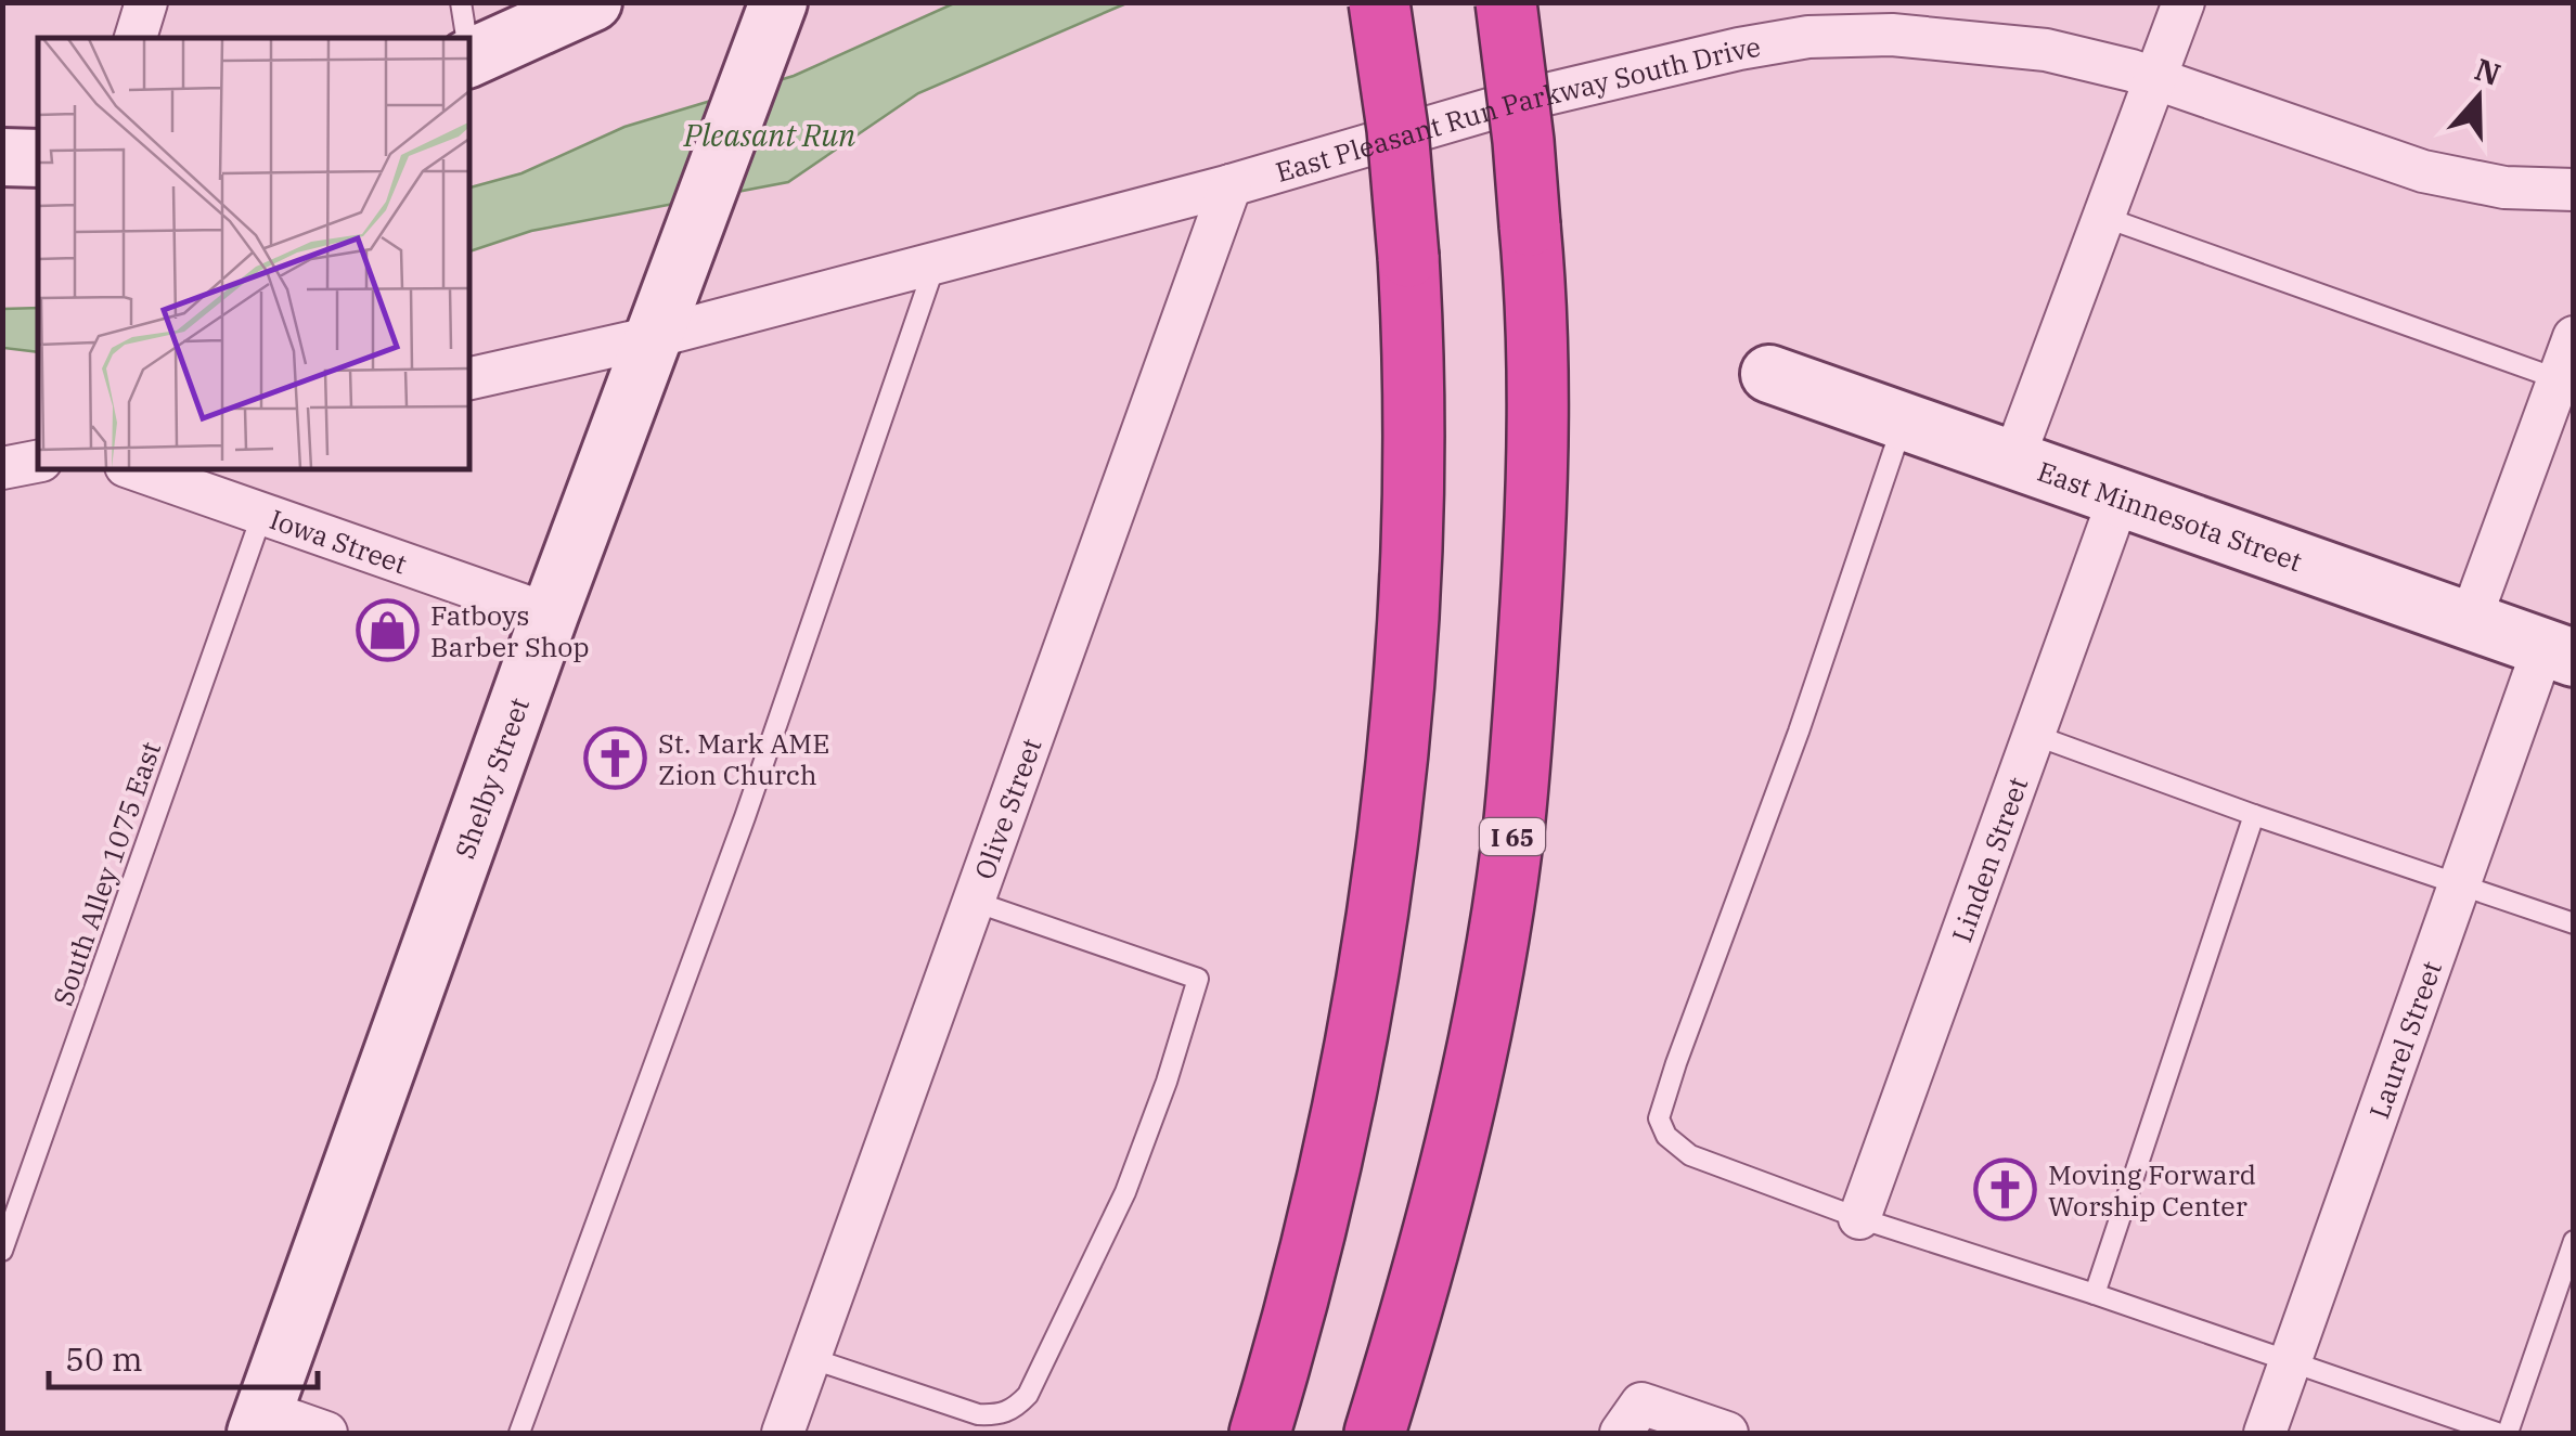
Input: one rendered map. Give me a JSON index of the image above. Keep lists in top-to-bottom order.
{
  "streets": {
    "highway": ["I 65"],
    "main road": ["East Minnesota Street", "Shelby Street"],
    "street": [
      "East Pleasant Run Parkway South Drive",
      "Iowa Street",
      "Olive Street",
      "Linden Street",
      "Laurel Street"
    ],
    "lane": ["South Alley 1075 East"]
  },
  "crossings": [
    ["East Pleasant Run Parkway South Drive", "Shelby Street"],
    ["East Pleasant Run Parkway South Drive", "Olive Street"],
    ["East Minnesota Street", "Linden Street"],
    ["East Minnesota Street", "Laurel Street"],
    ["Iowa Street", "Shelby Street"],
    ["Iowa Street", "South Alley 1075 East"]
  ],
  "water": ["Pleasant Run"],
  "places": {
    "shop": ["Fatboys Barber Shop"],
    "church": ["St. Mark AME Zion Church", "Moving Forward Worship Center"]
  },
  "scale_bar": "50 m",
  "north": "top"
}
